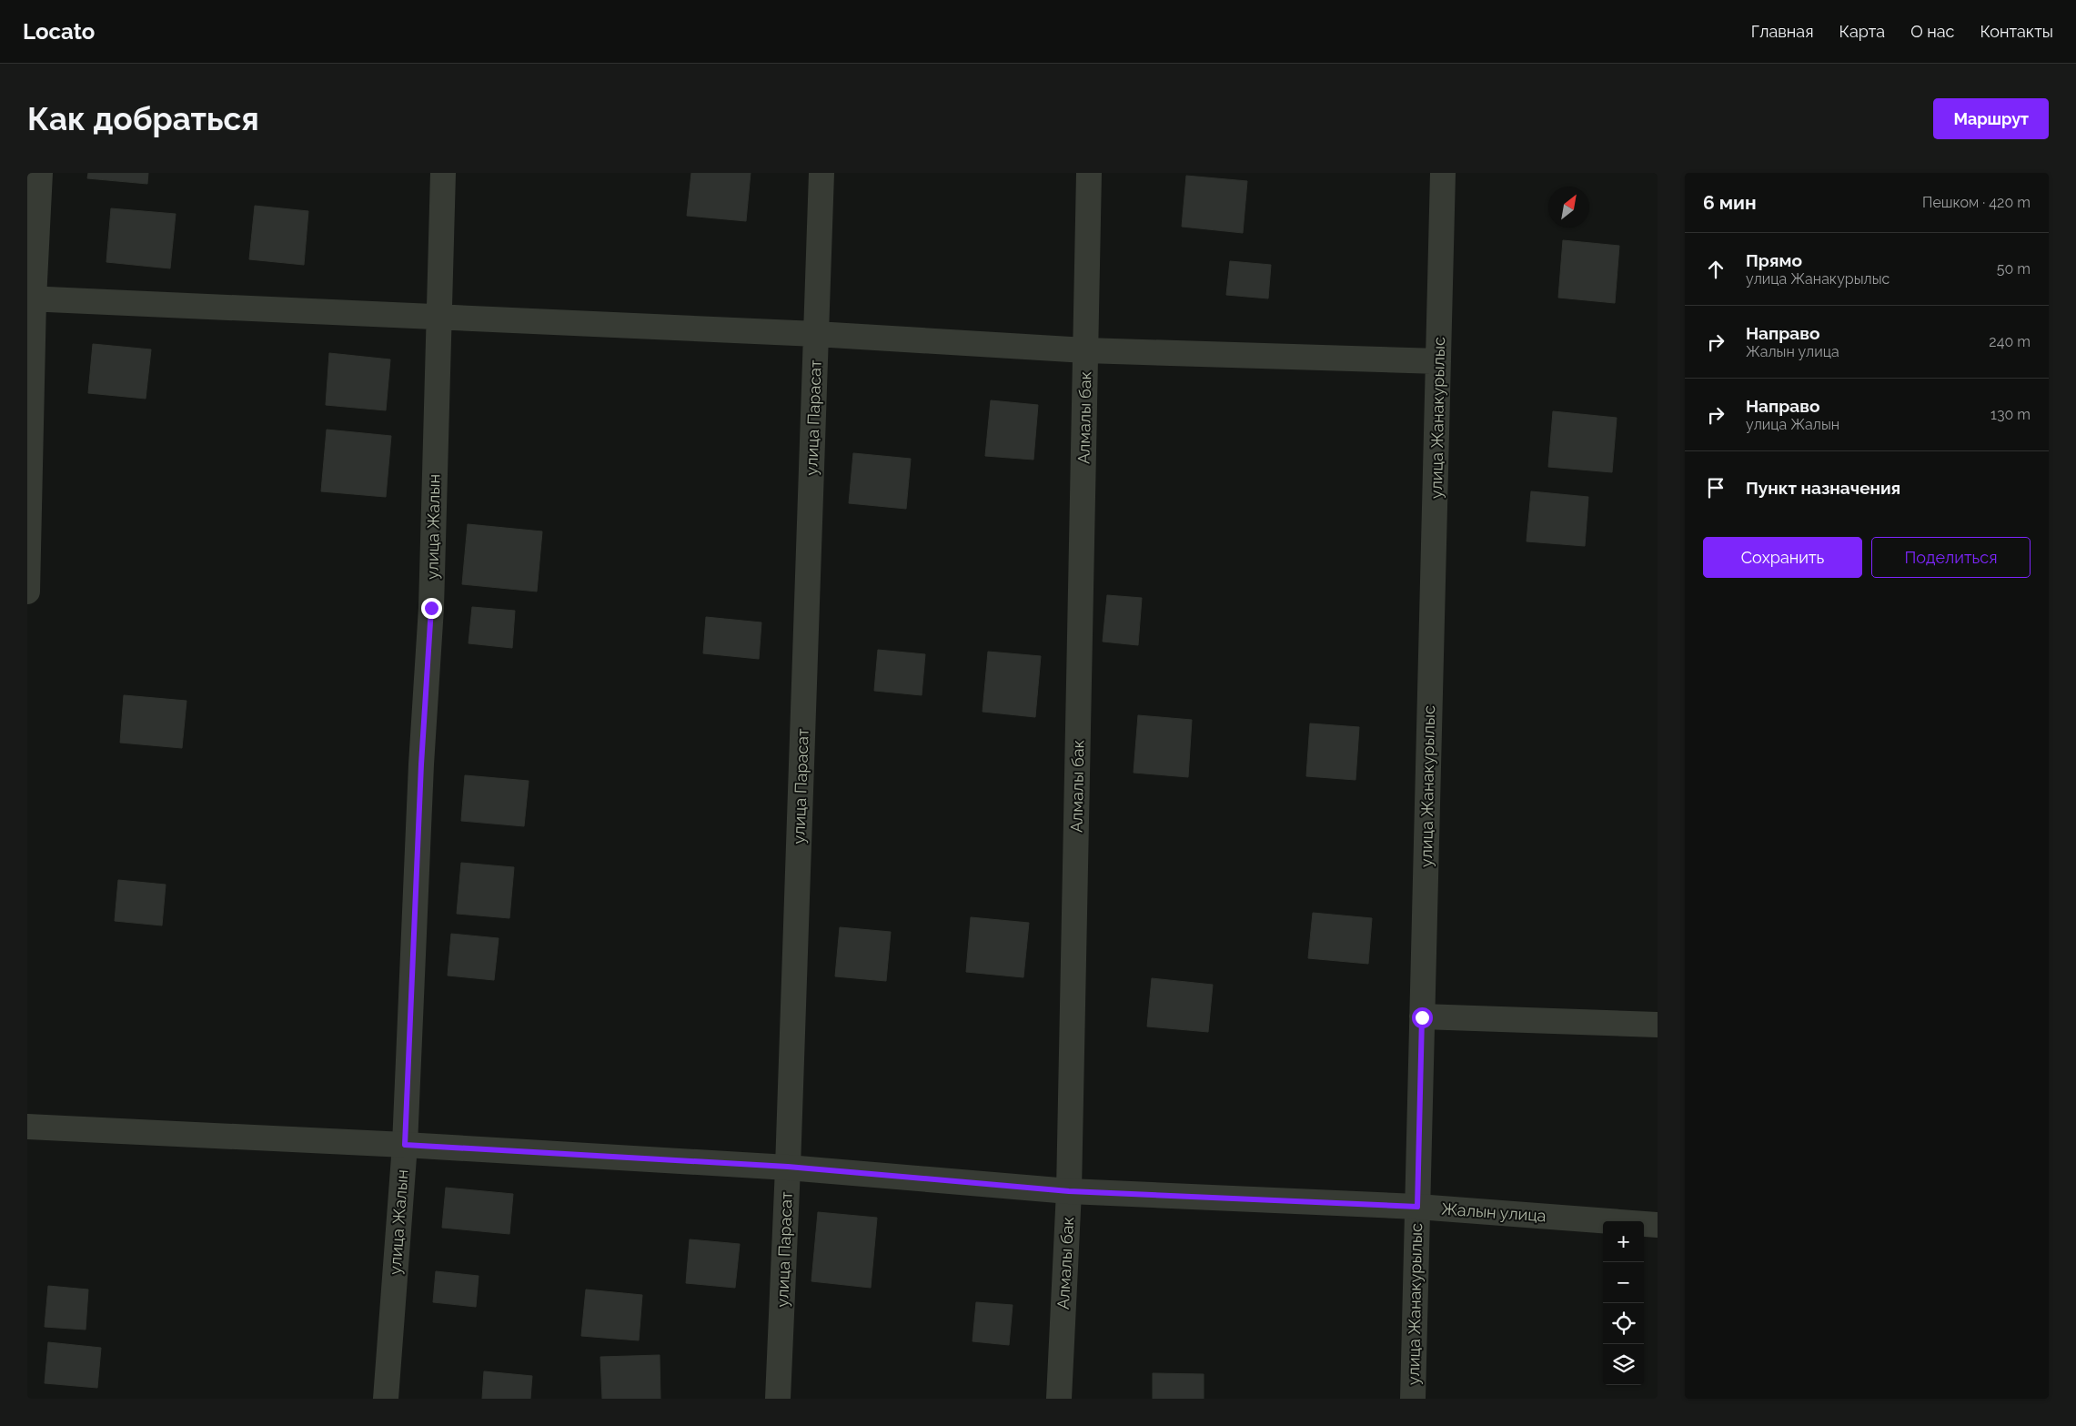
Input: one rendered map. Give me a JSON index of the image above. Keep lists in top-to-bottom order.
{
  "streets": {
    "street": [
      "улица Парасат",
      "Алмалы бак",
      "улица Жанакурылыс",
      "улица Жалын",
      "Жалын улица"
    ]
  },
  "crossings": [
    ["улица Парасат", "Жалын улица"],
    ["Алмалы бак", "Жалын улица"],
    ["улица Жанакурылыс", "Жалын улица"],
    ["улица Жалын", "Жалын улица"]
  ],
  "north": "top right",
  "page": {
    "header": "Locato",
    "nav": [
      "Главная",
      "Карта",
      "О нас",
      "Контакты"
    ],
    "buttons": [
      "Маршрут",
      ["Сохранить", "Поделиться"]
    ],
    "title": "Как добраться",
    "heading": ["6 мин", "Пешком · 420 m"],
    "list": [
      ["Прямо", "улица Жанакурылыс", "50 m"],
      ["Направо", "Жалын улица", "240 m"],
      ["Направо", "улица Жалын", "130 m"],
      "Пункт назначения"
    ],
    "map_buttons": ["+", "−"]
  }
}
